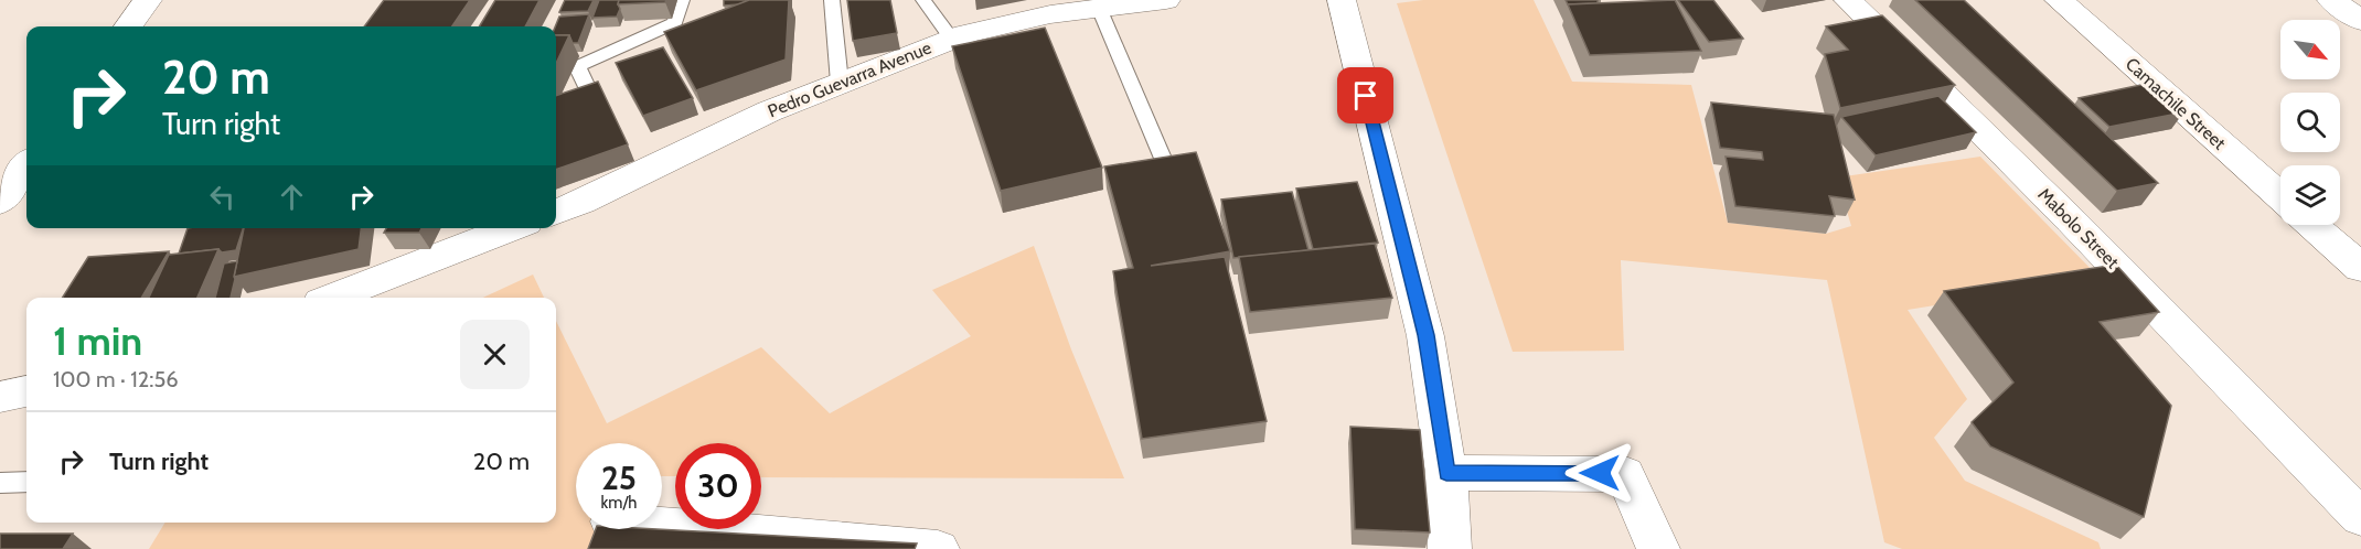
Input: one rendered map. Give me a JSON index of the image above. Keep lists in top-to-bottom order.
{
  "streets": {
    "street": ["Pedro Guevarra Avenue", "Camachile Street", "Mabolo Street"]
  },
  "north": "bottom right",
  "page": {
    "turn": ["20 m", "Turn right"],
    "heading": ["1 min", "100 m · 12:56"],
    "list": [
      {
        "name": "Turn right",
        "value": "20 m"
      }
    ],
    "speed": "25 km/h",
    "limit": "30"
  }
}
